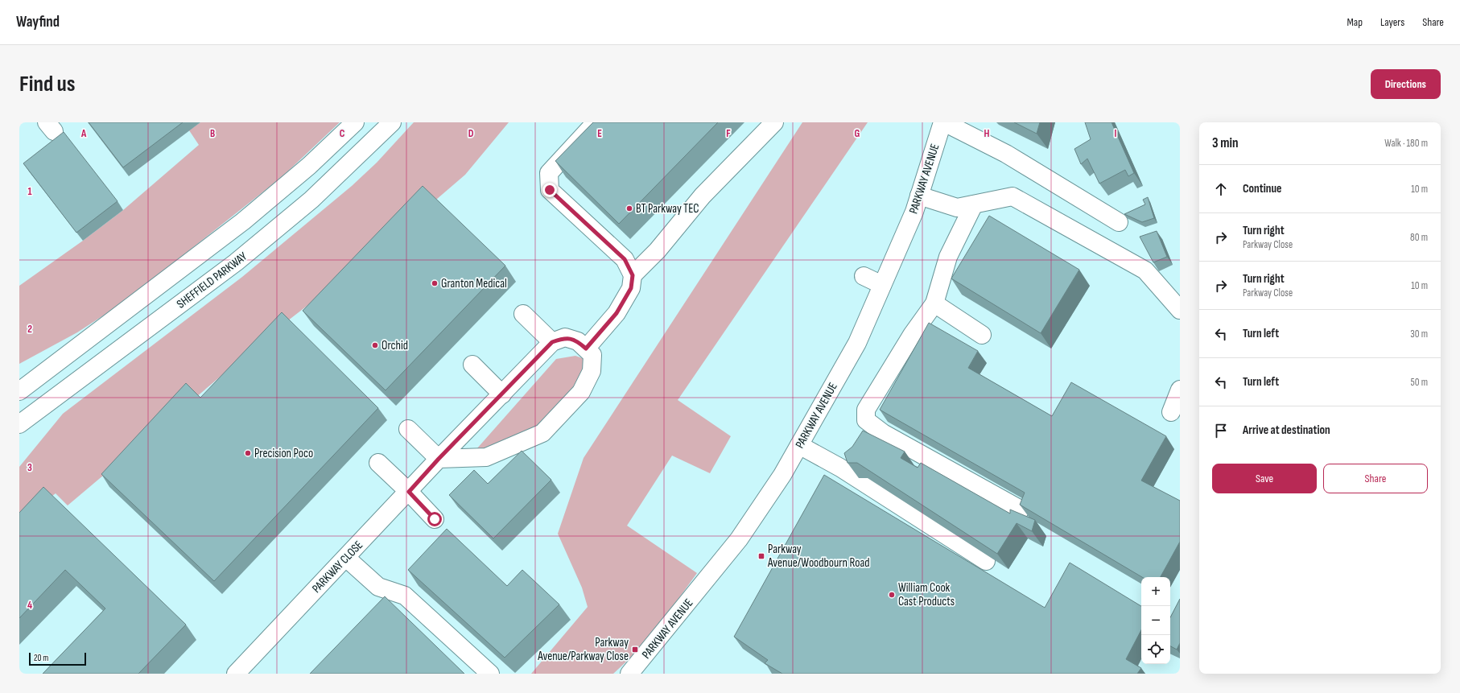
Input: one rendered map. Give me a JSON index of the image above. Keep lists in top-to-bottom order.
{
  "streets": {
    "main road": ["PARKWAY AVENUE", "SHEFFIELD PARKWAY", "PARKWAY CLOSE"]
  },
  "places": {
    "other": [
      "BT Parkway TEC",
      "Granton Medical",
      "Orchid",
      "Precision Poco",
      "William Cook Cast Products"
    ],
    "transit": ["Parkway Avenue/Woodbourn Road", "Parkway Avenue/Parkway Close"]
  },
  "scale_bar": "20 m",
  "page": {
    "header": "Wayfind",
    "nav": ["Map", "Layers", "Share"],
    "buttons": [
      "Directions",
      ["Save", "Share"]
    ],
    "title": "Find us",
    "heading": ["3 min", "Walk · 180 m"],
    "list": [
      ["Continue", "10 m"],
      ["Turn right", "Parkway Close", "80 m"],
      ["Turn right", "Parkway Close", "10 m"],
      ["Turn left", "30 m"],
      ["Turn left", "50 m"],
      "Arrive at destination"
    ],
    "map_buttons": ["+", "−"],
    "scale": "20 m"
  },
  "grid": {
    "columns": [
      "A",
      "B",
      "C",
      "D",
      "E",
      "F",
      "G",
      "H",
      "I"
    ],
    "rows": [
      "1",
      "2",
      "3",
      "4"
    ]
  }
}
